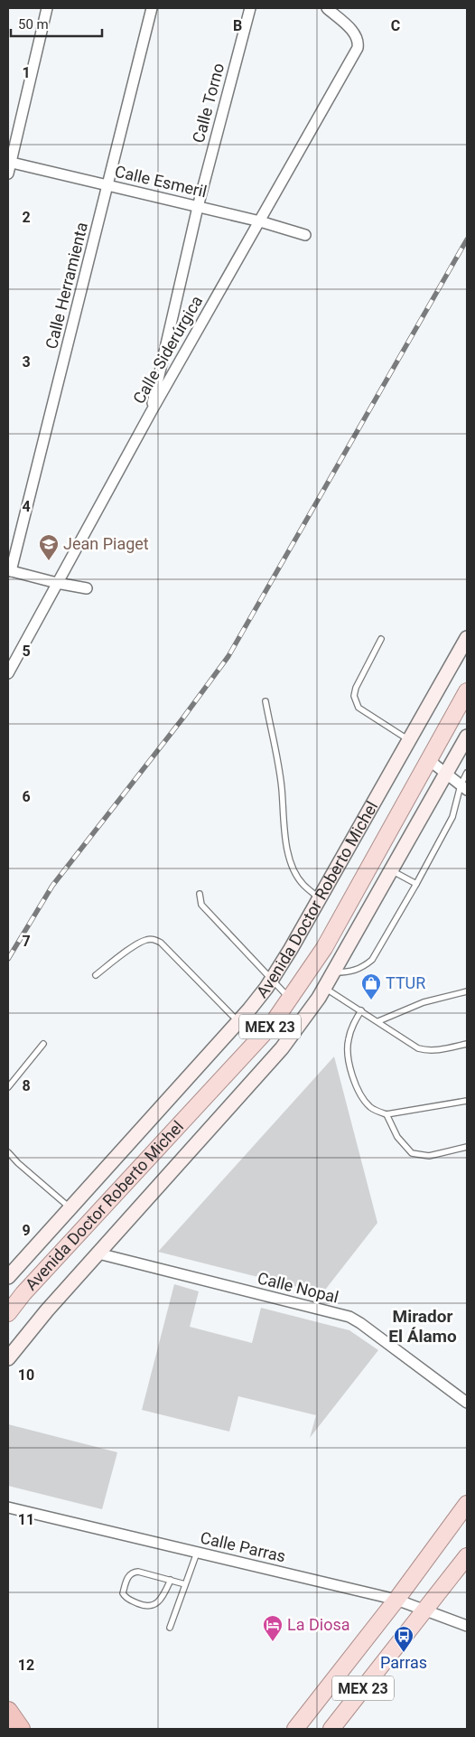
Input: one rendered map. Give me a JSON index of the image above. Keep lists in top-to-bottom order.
{
  "streets": {
    "main road": ["Avenida Doctor Roberto Michel", "MEX 23"],
    "street": [
      "Calle Torno",
      "Calle Esmeril",
      "Calle Herramienta",
      "Calle Siderúrgica",
      "Calle Nopal",
      "Calle Parras"
    ]
  },
  "crossings": [
    ["Calle Torno", "Calle Esmeril"],
    ["Calle Torno", "Calle Siderúrgica"],
    ["Calle Esmeril", "Calle Herramienta"],
    ["Calle Esmeril", "Calle Siderúrgica"],
    ["Avenida Doctor Roberto Michel", "Calle Nopal"],
    ["MEX 23", "Calle Parras"]
  ],
  "districts": ["Mirador El Álamo"],
  "places": {
    "school or university": ["Jean Piaget"],
    "shop": ["TTUR"],
    "hotel": ["La Diosa"],
    "bus stop": ["Parras"]
  },
  "scale_bar": "50 m",
  "grid": {
    "columns": ["B", "C"],
    "rows": [
      "1",
      "2",
      "3",
      "4",
      "5",
      "6",
      "7",
      "8",
      "9",
      "10",
      "11",
      "12"
    ]
  }
}
